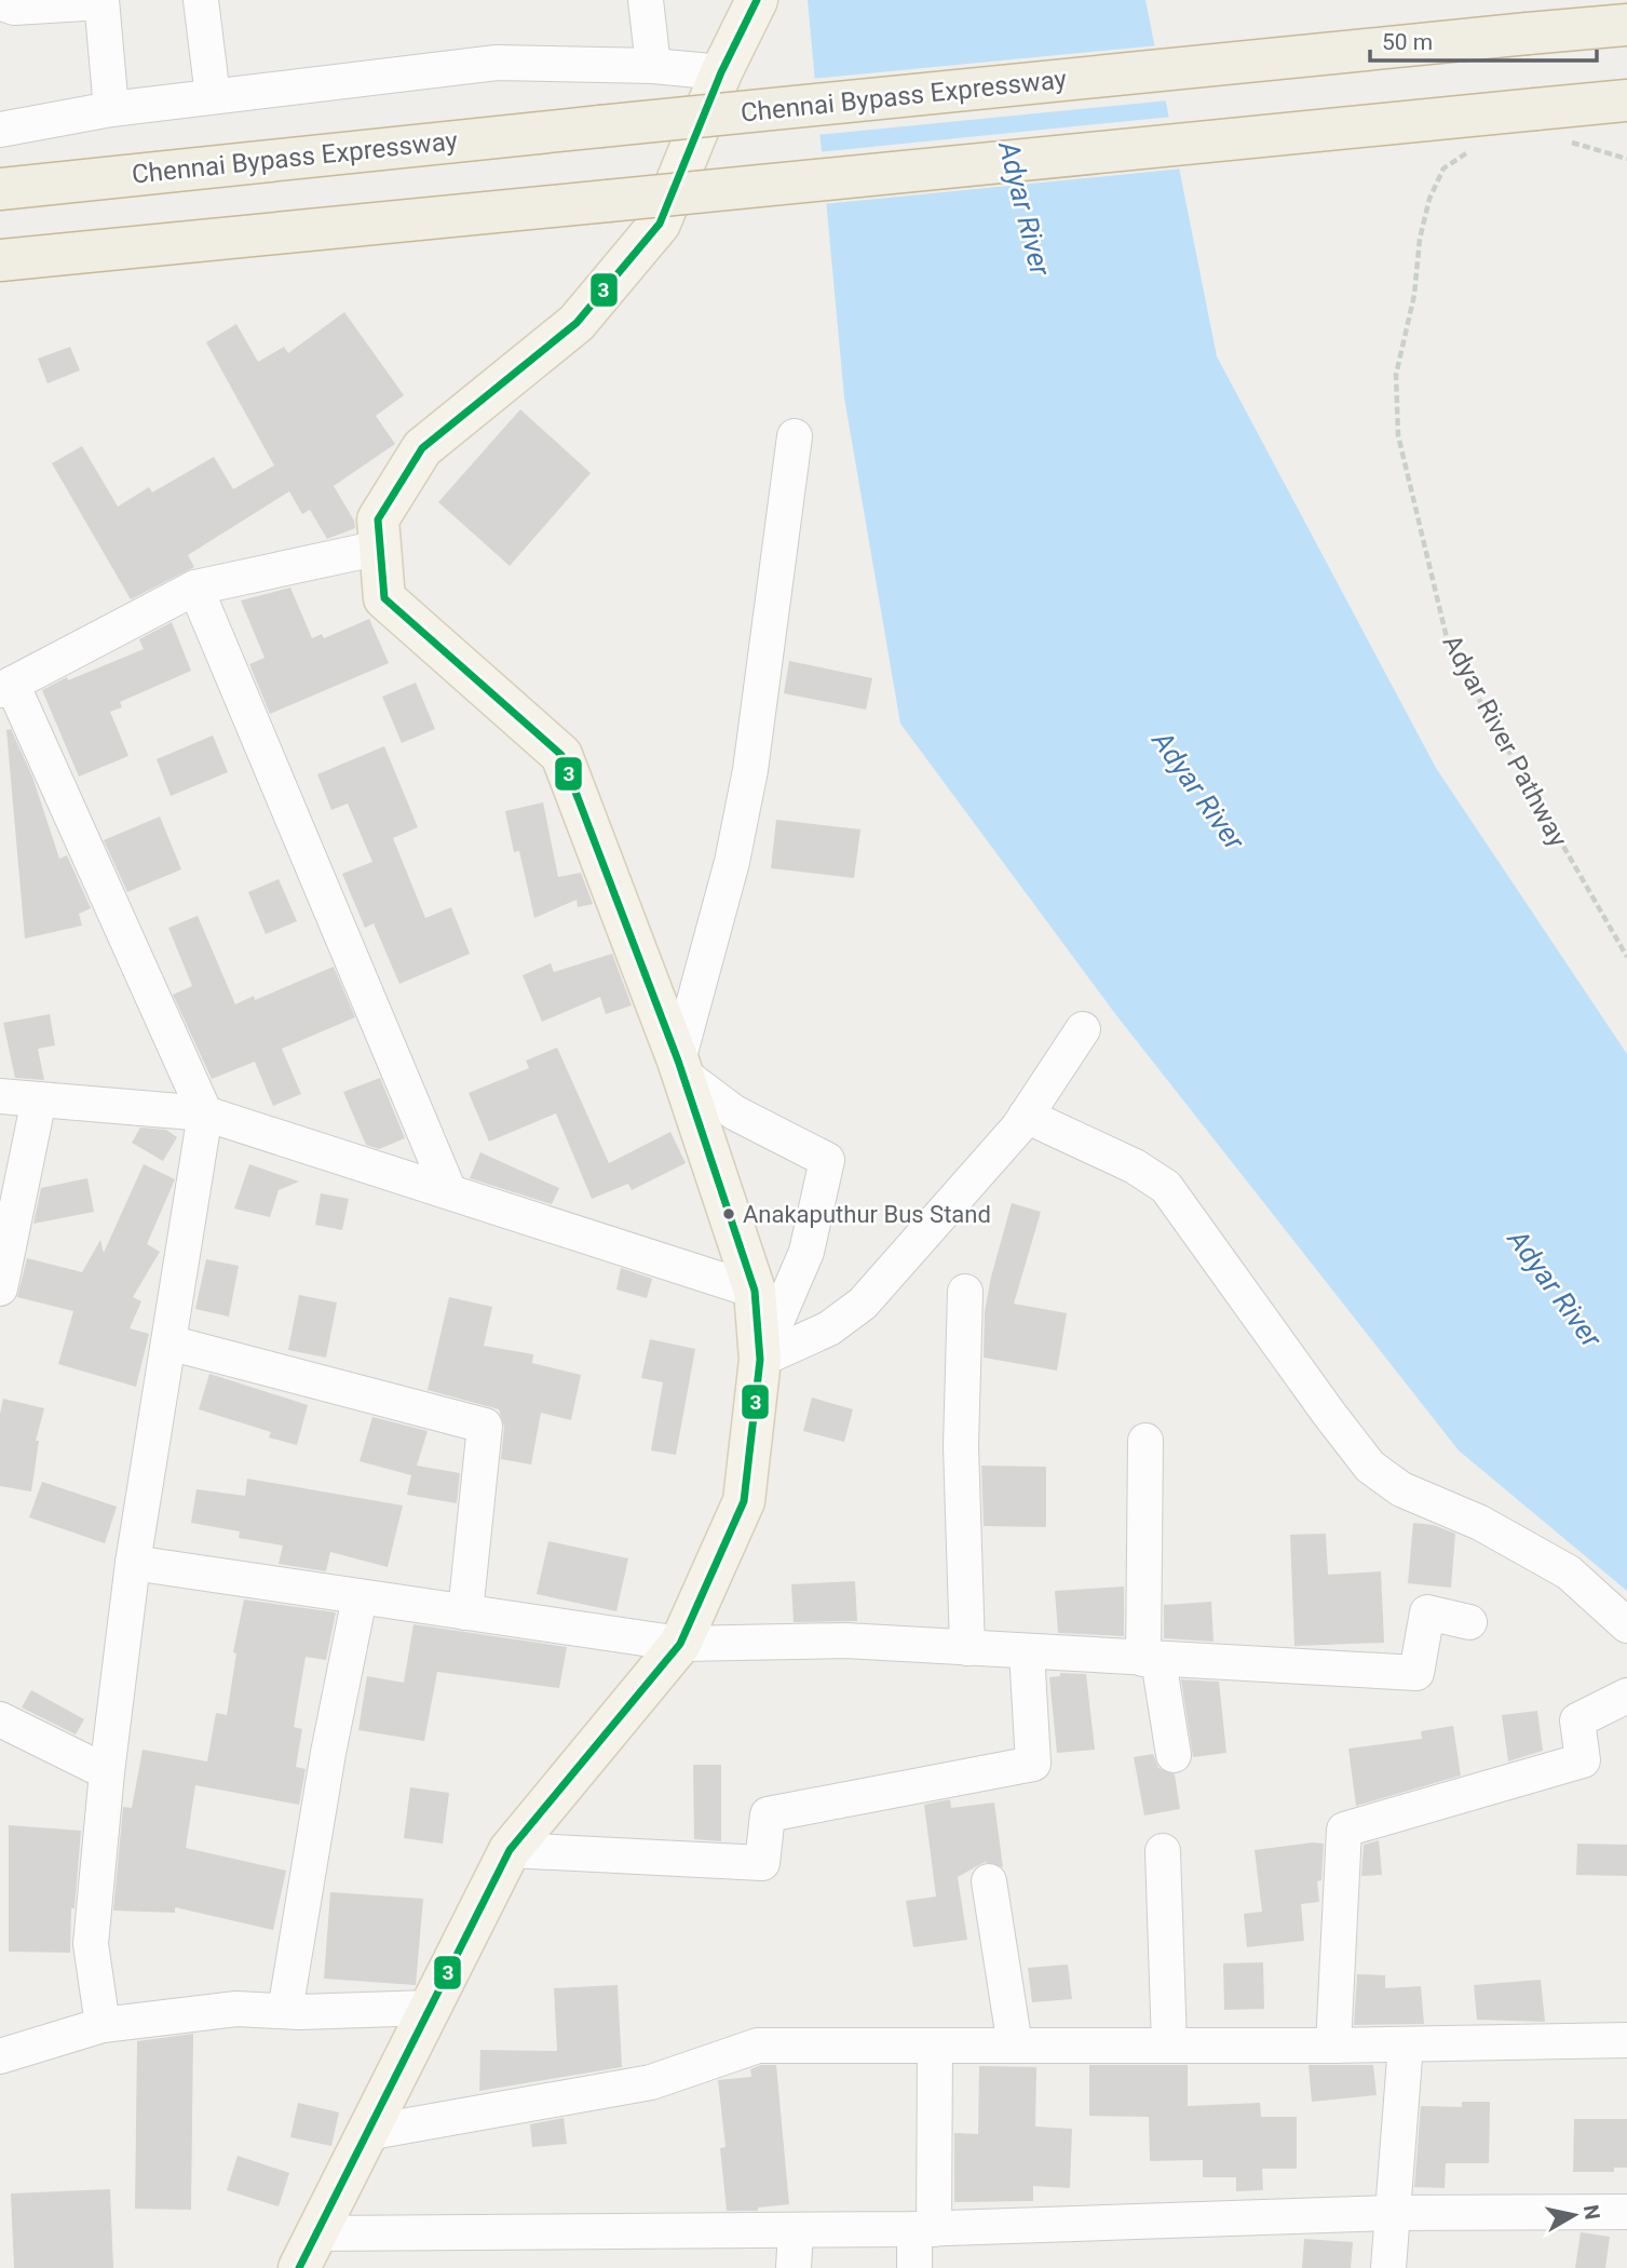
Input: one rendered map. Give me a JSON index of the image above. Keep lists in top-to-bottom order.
{
  "streets": {
    "highway": ["Chennai Bypass Expressway"],
    "path": ["Adyar River Pathway"]
  },
  "water": ["Adyar River"],
  "places": ["Anakaputhur Bus Stand"],
  "lines": ["transit line 3"],
  "scale_bar": "50 m",
  "north": "right"
}
